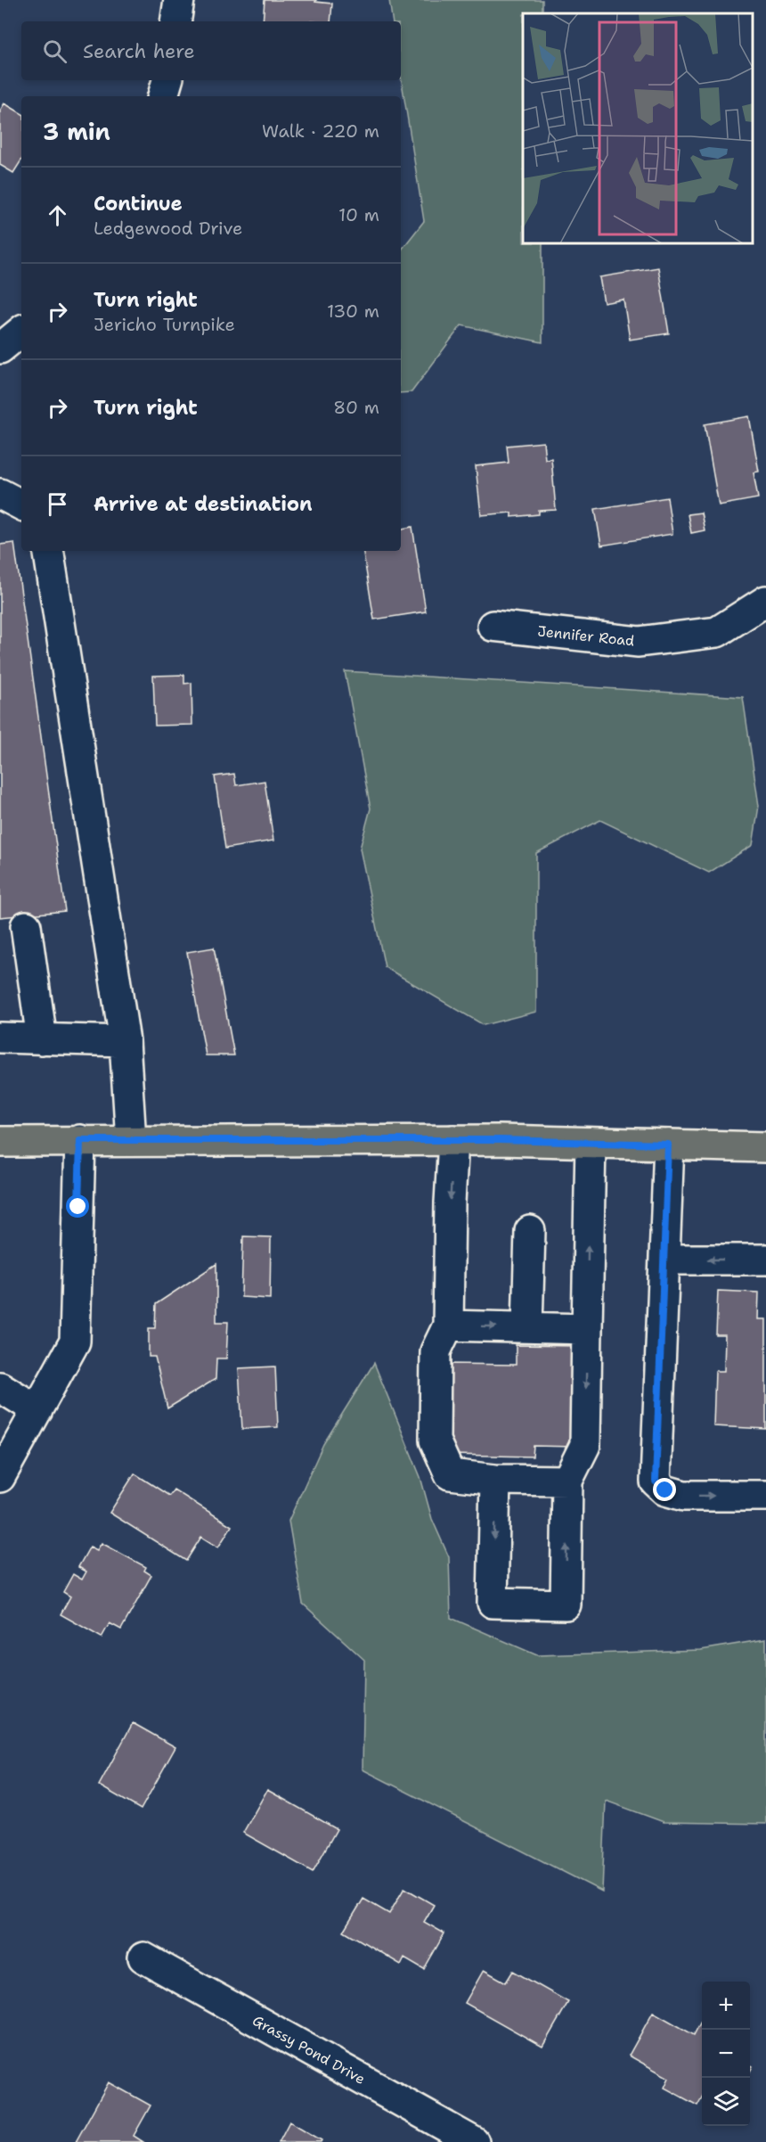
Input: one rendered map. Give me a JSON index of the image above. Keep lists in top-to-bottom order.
{
  "streets": {
    "street": ["Jennifer Road", "Grassy Pond Drive"]
  },
  "page": {
    "search": "Search here",
    "heading": ["3 min", "Walk · 220 m"],
    "list": [
      ["Continue", "Ledgewood Drive", "10 m"],
      ["Turn right", "Jericho Turnpike", "130 m"],
      ["Turn right", "80 m"],
      "Arrive at destination"
    ],
    "map_buttons": ["+", "−"]
  }
}
